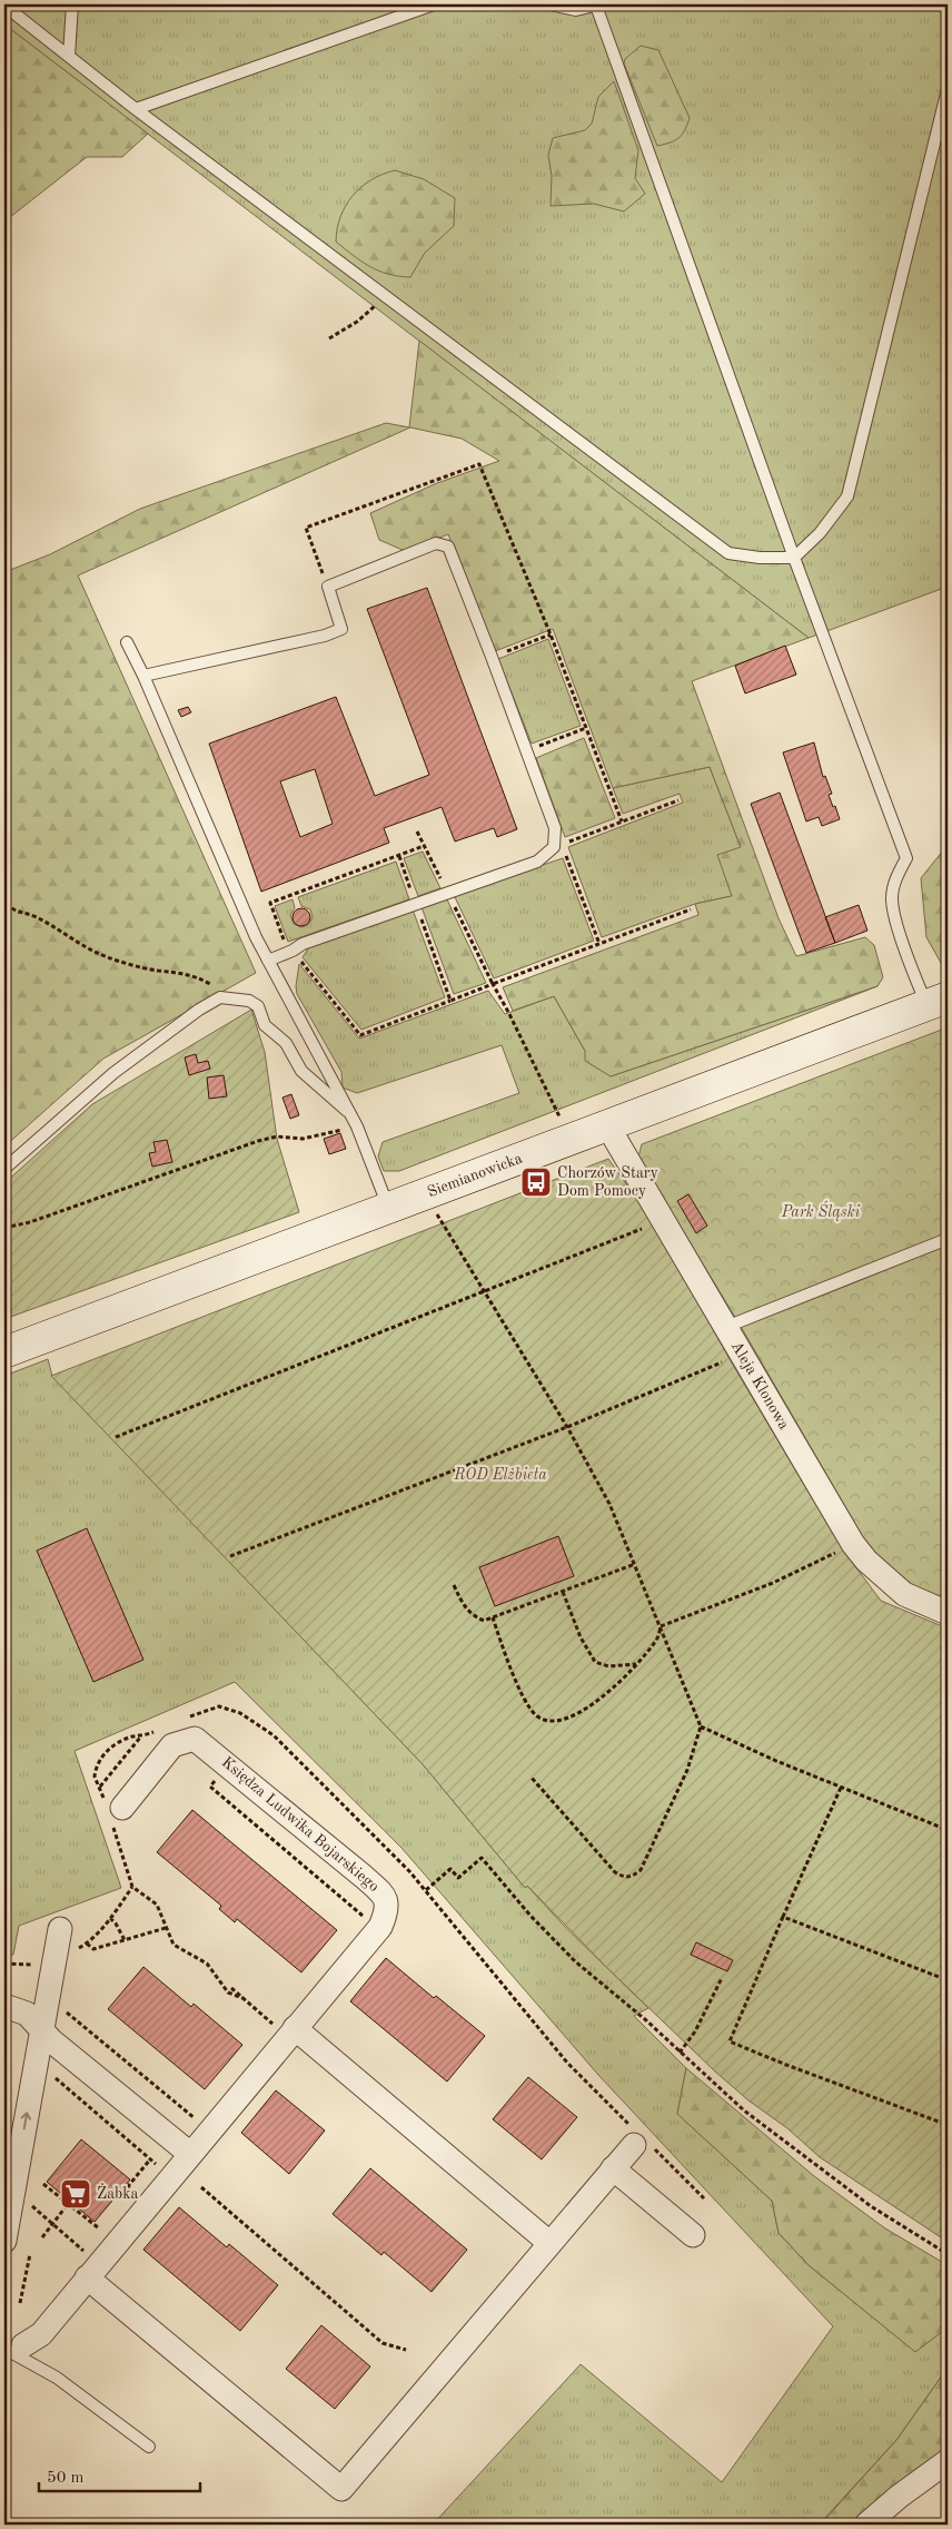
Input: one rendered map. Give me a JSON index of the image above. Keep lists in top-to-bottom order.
{
  "streets": {
    "street": ["Siemianowicka", "Aleja Klonowa", "Księdza Ludwika Bojarskiego"]
  },
  "crossings": [
    ["Siemianowicka", "Aleja Klonowa"]
  ],
  "parks": ["Park Śląski", "ROD Elżbieta"],
  "places": {
    "bus stop": ["Chorzów Stary Dom Pomocy"],
    "supermarket": ["Żabka"]
  },
  "scale_bar": "50 m"
}
